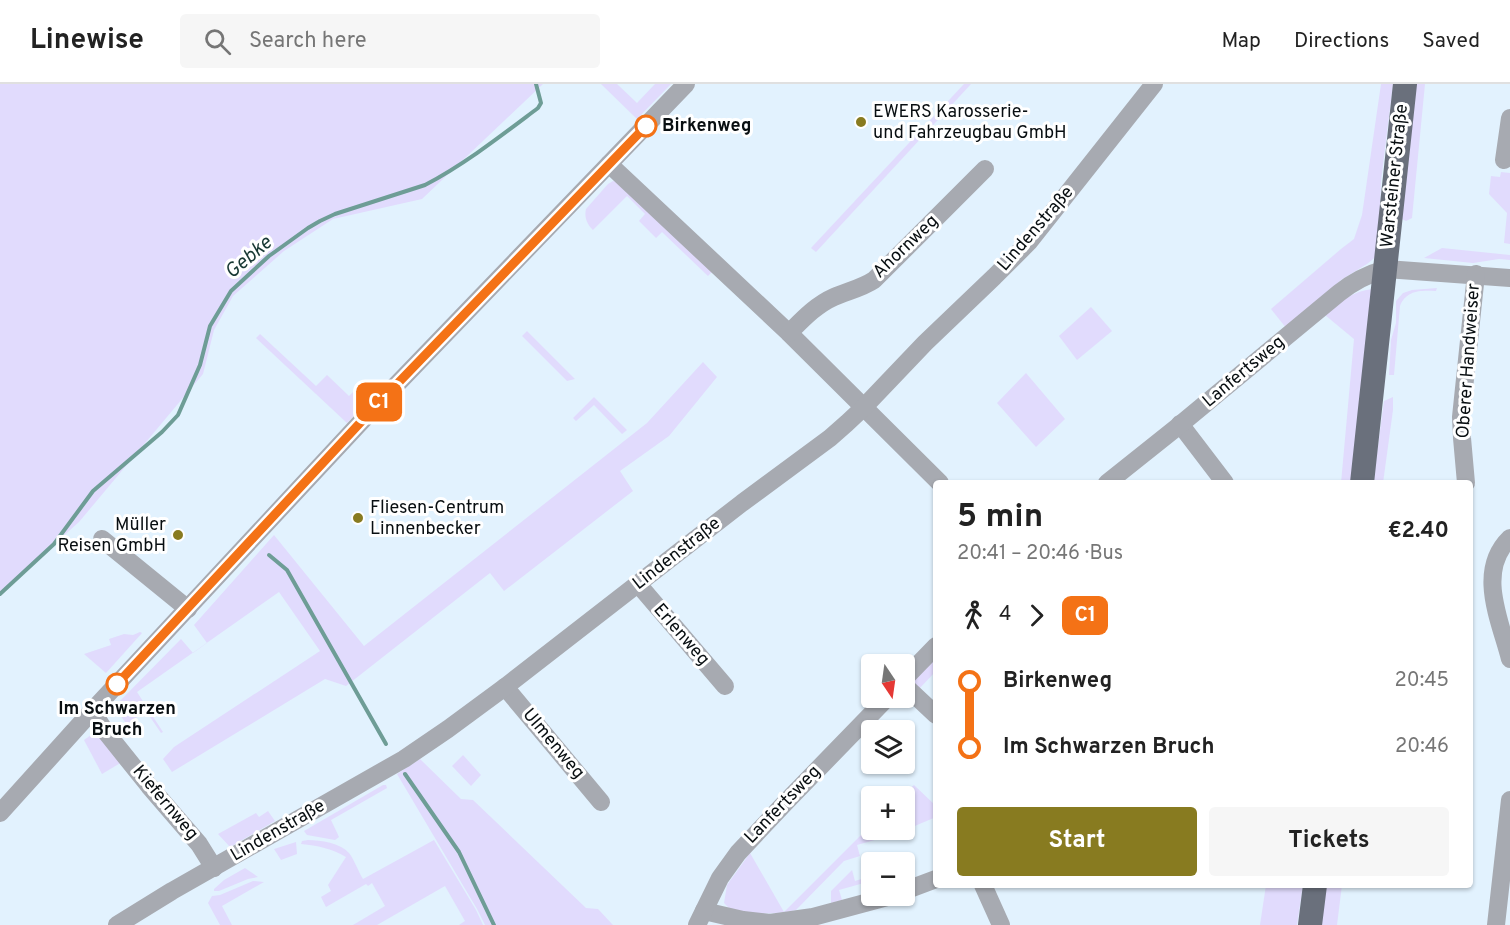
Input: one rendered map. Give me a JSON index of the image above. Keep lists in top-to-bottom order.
{
  "streets": {
    "main road": ["Warsteiner Straße"],
    "street": [
      "Lindenstraße",
      "Ahornweg",
      "Oberer Handweiser",
      "Lanfertsweg",
      "Erlenweg",
      "Ulmenweg",
      "Kiefernweg"
    ]
  },
  "crossings": [
    ["Warsteiner Straße", "Lanfertsweg"],
    ["Lindenstraße", "Erlenweg"],
    ["Lindenstraße", "Ulmenweg"],
    ["Lindenstraße", "Kiefernweg"]
  ],
  "water": ["Gebke"],
  "places": [
    "EWERS Karosserie- und Fahrzeugbau GmbH",
    "Birkenweg",
    "Fliesen-Centrum Linnenbecker",
    "Müller Reisen GmbH",
    "Im Schwarzen Bruch"
  ],
  "lines": ["bus line C1"],
  "north": "bottom",
  "page": {
    "header": "Linewise",
    "search": "Search here",
    "nav": ["Map", "Directions", "Saved"],
    "on_map": "C1",
    "heading": ["5 min", "20:41 – 20:46 · Bus", "€2.40"],
    "legs": ["4", "C1"],
    "list": [
      {
        "name": "Birkenweg",
        "value": "20:45"
      },
      {
        "name": "Im Schwarzen Bruch",
        "value": "20:46"
      }
    ],
    "map_buttons": ["+", "−"],
    "buttons": ["Start", "Tickets"]
  }
}
